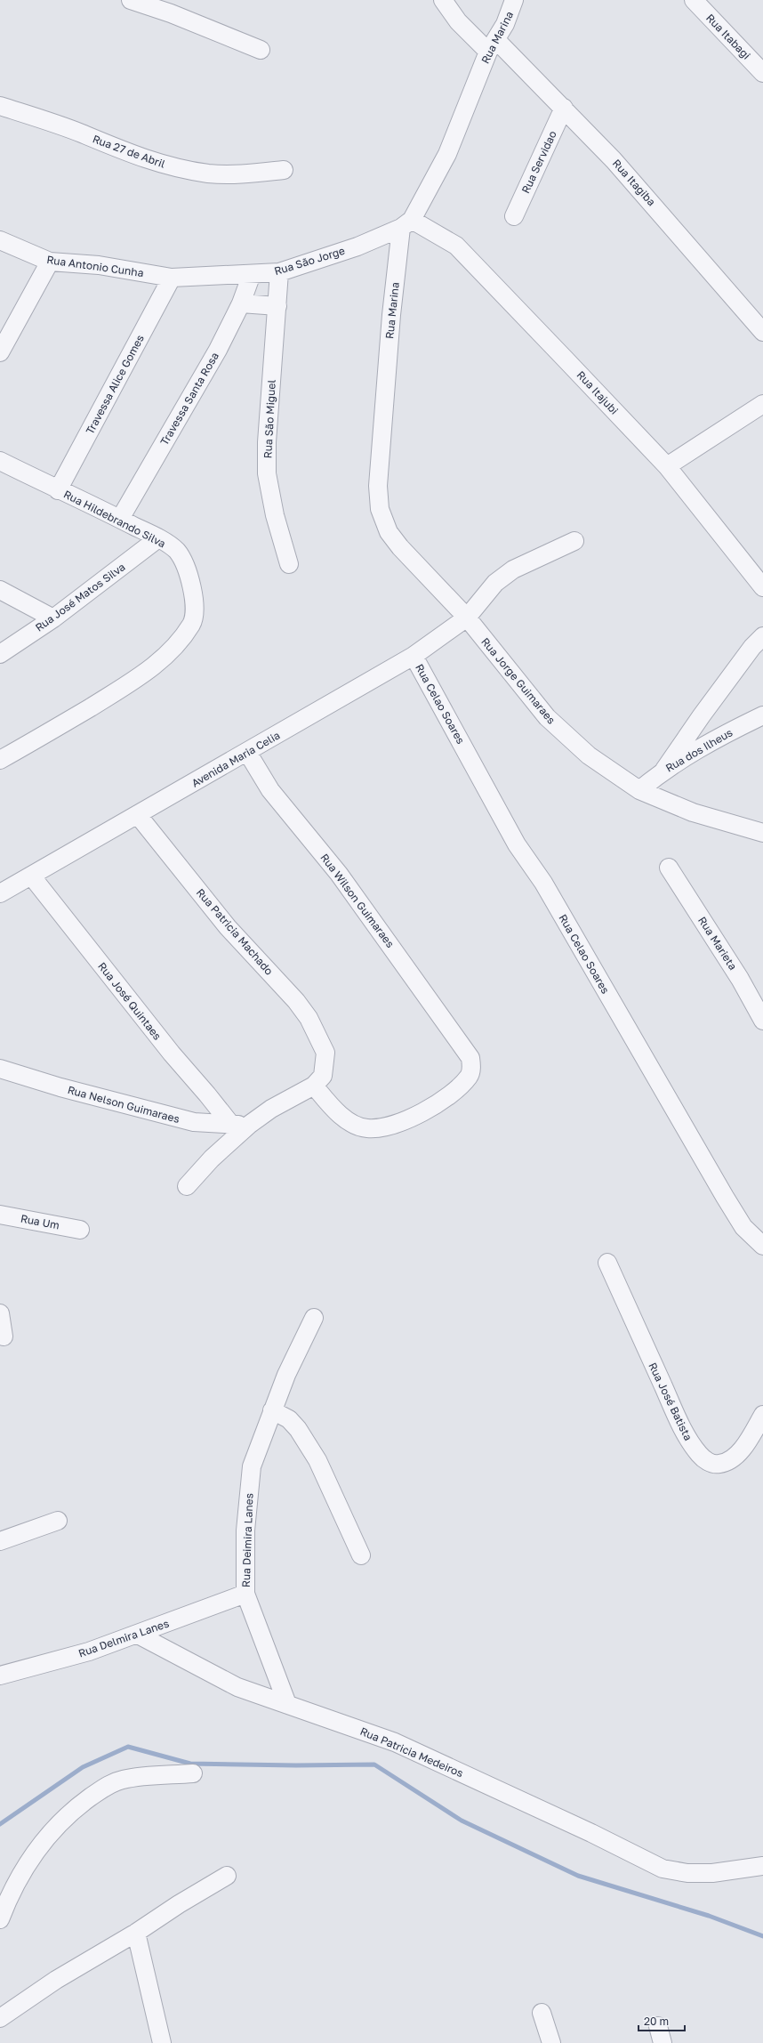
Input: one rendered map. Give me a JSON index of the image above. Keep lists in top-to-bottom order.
{
  "streets": {
    "street": [
      "Rua Itabagi",
      "Rua Marina",
      "Rua 27 de Abril",
      "Rua Servidao",
      "Rua Itagiba",
      "Rua São Jorge",
      "Rua Antonio Cunha",
      "Travessa Alice Gomes",
      "Rua Itajubi",
      "Travessa Santa Rosa",
      "Rua São Miguel",
      "Rua Hildebrando Silva",
      "Rua José Matos Silva",
      "Rua Jorge Guimaraes",
      "Rua Celao Soares",
      "Rua dos Ilheus",
      "Avenida Maria Celia",
      "Rua Wilson Guimaraes",
      "Rua Patricia Machado",
      "Rua Marieta",
      "Rua José Quintaes",
      "Rua Nelson Guimaraes",
      "Rua Um",
      "Rua José Batista",
      "Rua Deimira Lanes",
      "Rua Delmira Lanes",
      "Rua Patricia Medeiros"
    ]
  },
  "crossings": [
    ["Rua Marina", "Rua Itagiba"],
    ["Rua Marina", "Rua São Jorge"],
    ["Rua Marina", "Rua Itajubi"],
    ["Rua Marina", "Rua Jorge Guimaraes"],
    ["Rua Marina", "Avenida Maria Celia"],
    ["Rua Servidao", "Rua Itagiba"],
    ["Rua São Jorge", "Rua Antonio Cunha"],
    ["Rua São Jorge", "Travessa Alice Gomes"],
    ["Rua São Jorge", "Rua Itajubi"],
    ["Rua São Jorge", "Travessa Santa Rosa"],
    ["Rua São Jorge", "Rua São Miguel"],
    ["Rua Antonio Cunha", "Travessa Alice Gomes"],
    ["Travessa Alice Gomes", "Rua Hildebrando Silva"],
    ["Travessa Santa Rosa", "Rua Hildebrando Silva"],
    ["Rua Hildebrando Silva", "Rua José Matos Silva"],
    ["Rua Jorge Guimaraes", "Rua dos Ilheus"],
    ["Rua Jorge Guimaraes", "Avenida Maria Celia"],
    ["Rua Celao Soares", "Avenida Maria Celia"],
    ["Avenida Maria Celia", "Rua Wilson Guimaraes"],
    ["Avenida Maria Celia", "Rua Patricia Machado"],
    ["Avenida Maria Celia", "Rua José Quintaes"],
    ["Rua Wilson Guimaraes", "Rua Patricia Machado"],
    ["Rua José Quintaes", "Rua Nelson Guimaraes"],
    ["Rua Deimira Lanes", "Rua Delmira Lanes"],
    ["Rua Deimira Lanes", "Rua Patricia Medeiros"],
    ["Rua Delmira Lanes", "Rua Patricia Medeiros"]
  ],
  "scale_bar": "20 m"
}
